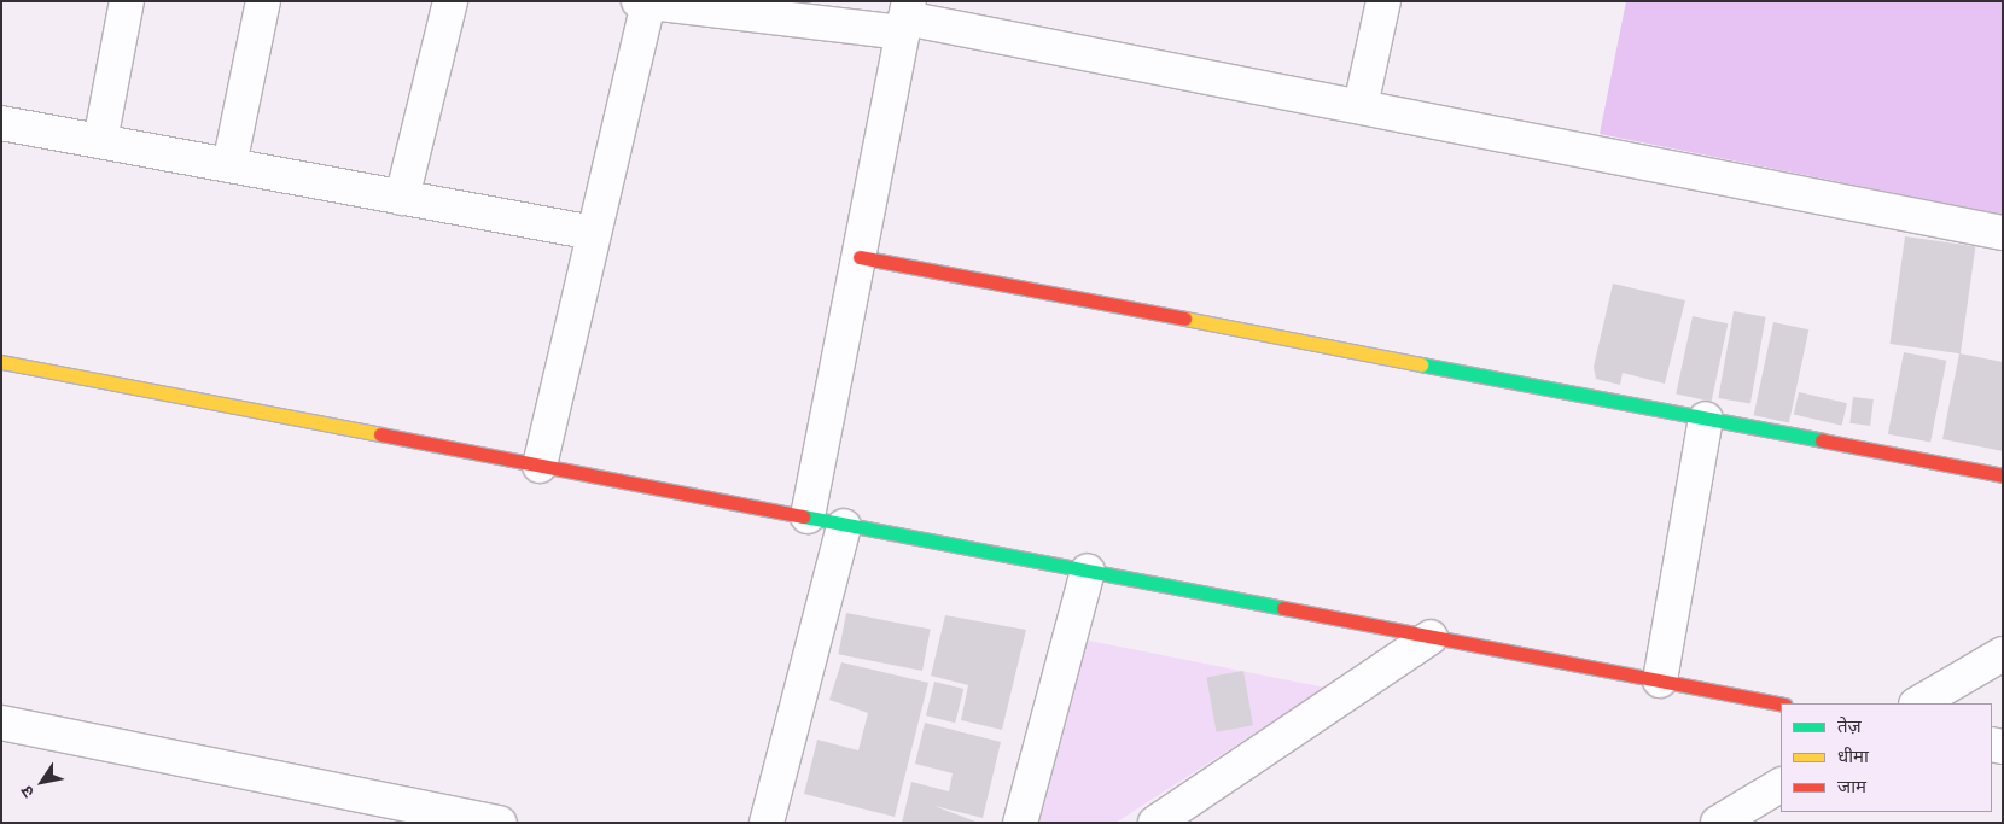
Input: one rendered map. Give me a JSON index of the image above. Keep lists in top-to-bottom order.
{
  "legend": ["तेज़", "धीमा", "जाम"],
  "north": "bottom left"
}
